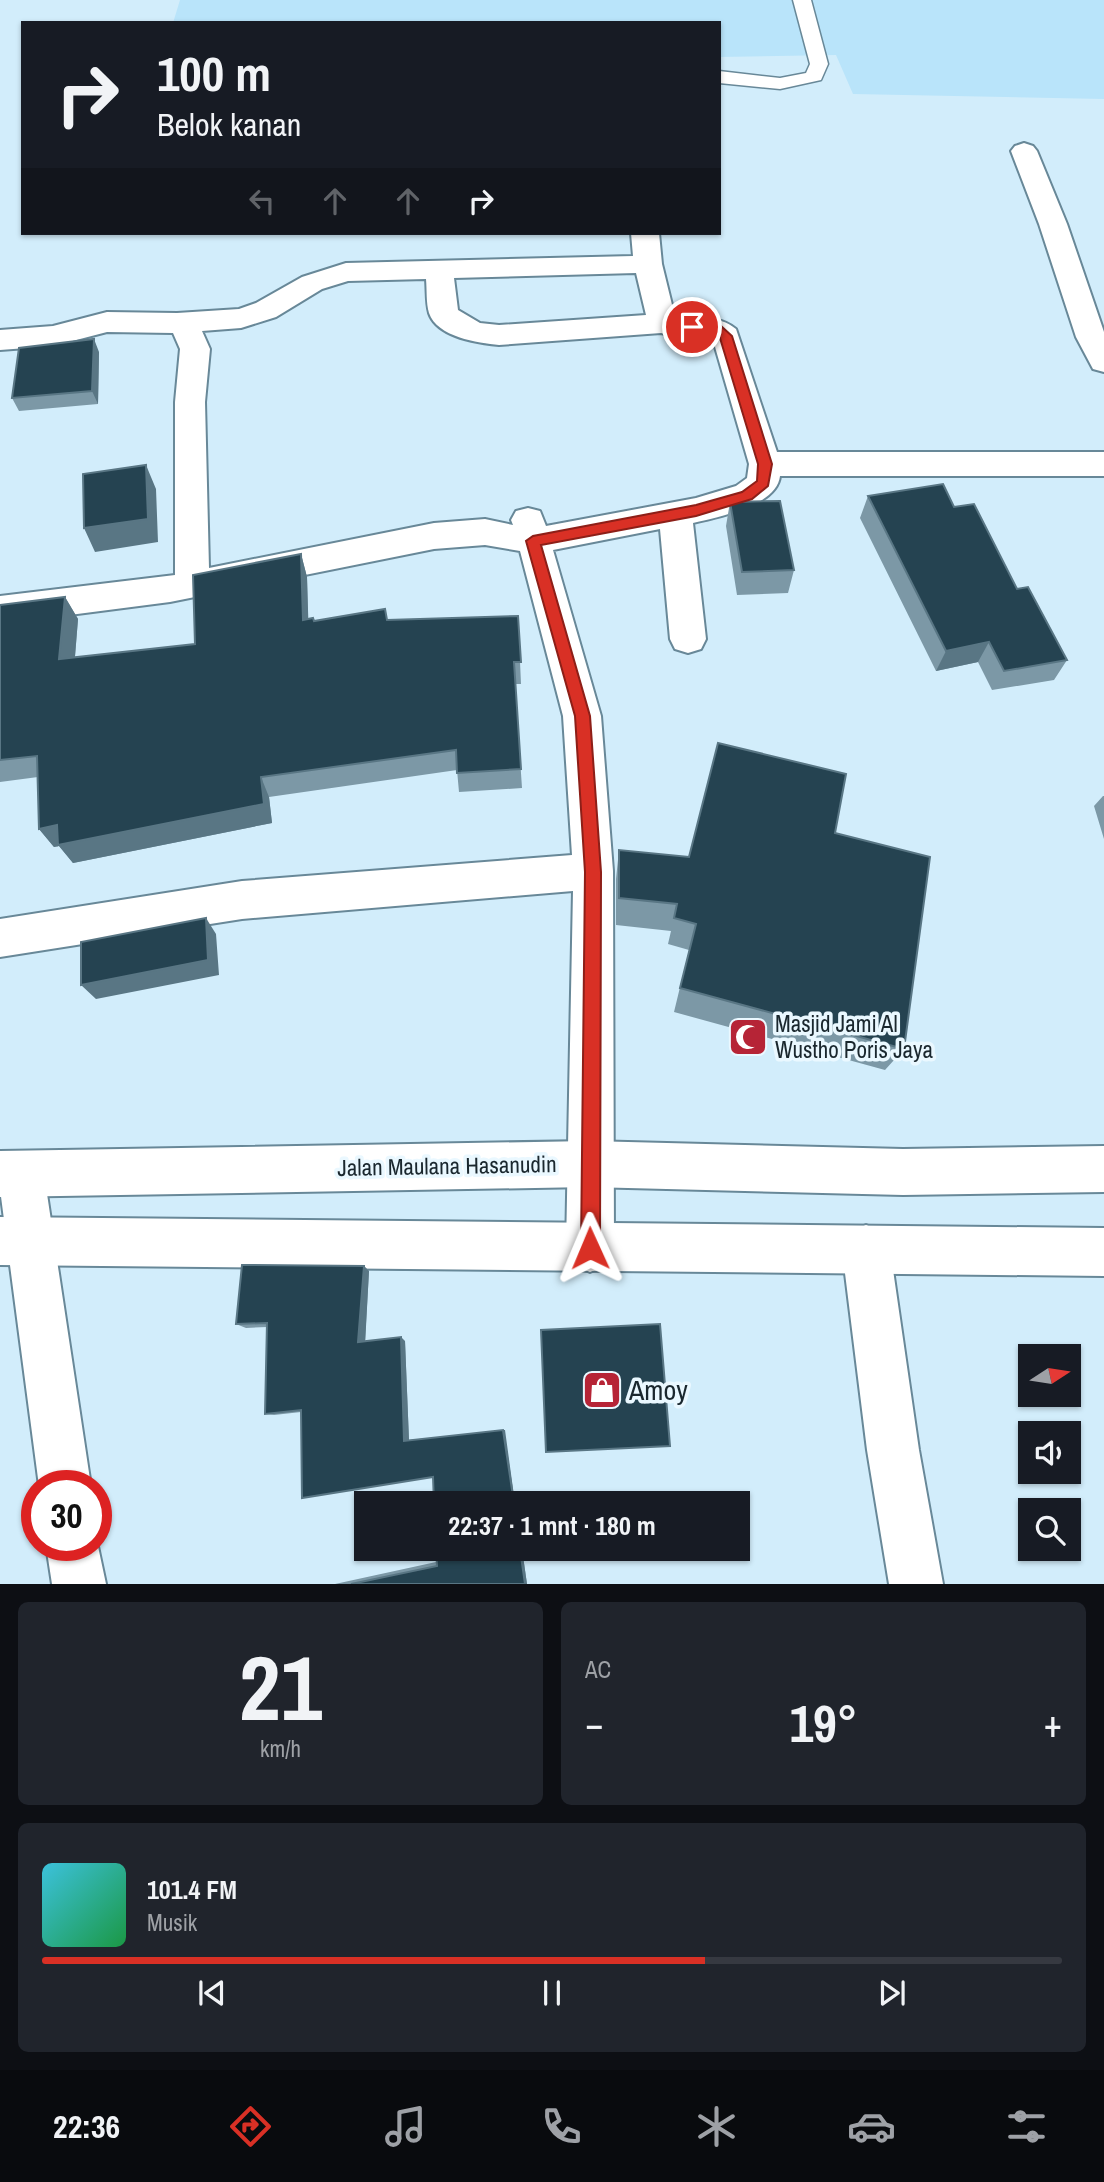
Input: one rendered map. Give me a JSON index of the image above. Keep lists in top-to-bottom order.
{
  "streets": {
    "street": ["Jalan Maulana Hasanudin"]
  },
  "places": {
    "mosque": ["Masjid Jami Al Wustho Poris Jaya"],
    "shop": ["Amoy"]
  },
  "north": "right",
  "page": {
    "turn": ["100 m", "Belok kanan"],
    "limit": "30",
    "trip": "22:37 · 1 mnt · 180 m",
    "tile": [
      ["21", "km/h"],
      "AC"
    ],
    "heat": ["−", "19°", "+"],
    "song": ["101.4 FM", "Musik"],
    "tabs": "22:36"
  }
}
